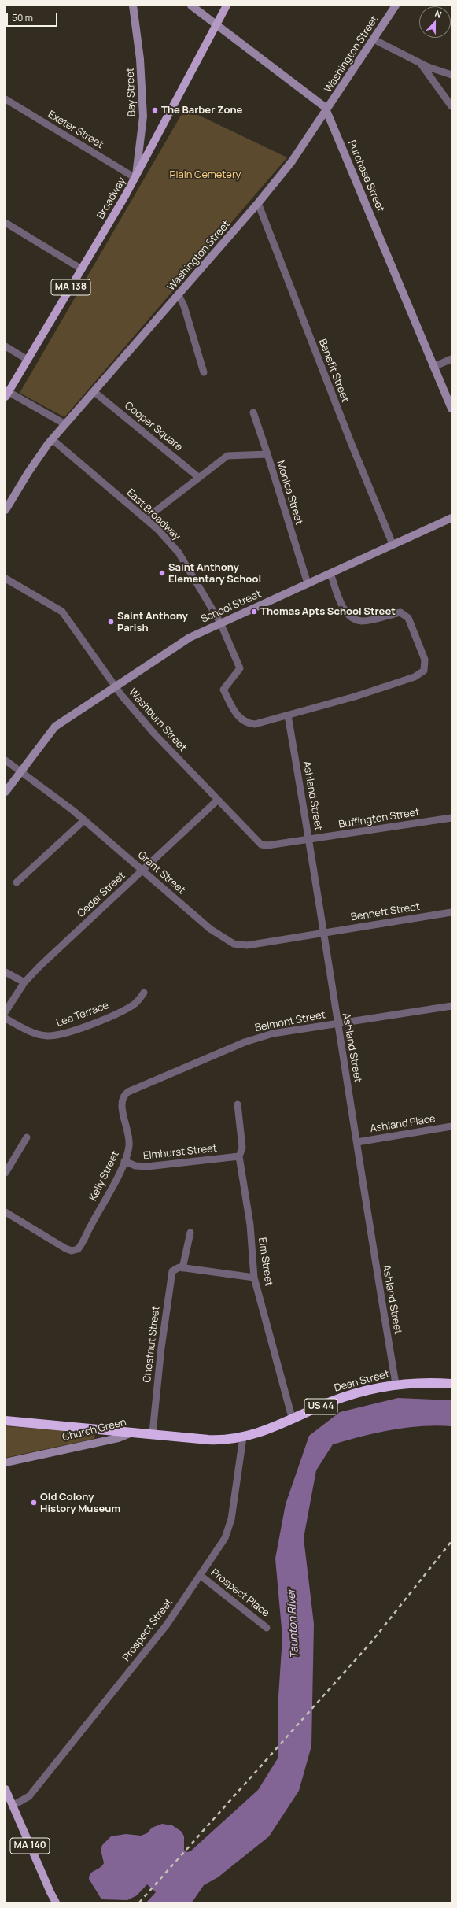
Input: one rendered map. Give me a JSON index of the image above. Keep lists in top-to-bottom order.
{
  "streets": {
    "highway": ["Dean Street", "US 44", "Church Green"],
    "main road": ["Broadway", "MA 138", "MA 140"],
    "street": [
      "Washington Street",
      "Bay Street",
      "Exeter Street",
      "Purchase Street",
      "Benefit Street",
      "Cooper Square",
      "Monica Street",
      "East Broadway",
      "School Street",
      "Washburn Street",
      "Ashland Street",
      "Buffington Street",
      "Grant Street",
      "Cedar Street",
      "Bennett Street",
      "Lee Terrace",
      "Belmont Street",
      "Ashland Place",
      "Elmhurst Street",
      "Kelly Street",
      "Elm Street",
      "Chestnut Street",
      "Prospect Place",
      "Prospect Street"
    ]
  },
  "crossings": [
    ["Washington Street", "Purchase Street"],
    ["Washington Street", "Benefit Street"],
    ["Washington Street", "Cooper Square"],
    ["Washington Street", "East Broadway"],
    ["Bay Street", "Exeter Street"],
    ["Bay Street", "Broadway"],
    ["Exeter Street", "Broadway"],
    ["Purchase Street", "Broadway"],
    ["Benefit Street", "School Street"],
    ["Cooper Square", "Monica Street"],
    ["Monica Street", "East Broadway"],
    ["Monica Street", "School Street"],
    ["East Broadway", "School Street"],
    ["School Street", "Washburn Street"],
    ["School Street", "Grant Street"],
    ["Washburn Street", "Ashland Street"],
    ["Washburn Street", "Buffington Street"],
    ["Washburn Street", "Cedar Street"],
    ["Ashland Street", "Buffington Street"],
    ["Ashland Street", "Grant Street"],
    ["Ashland Street", "Bennett Street"],
    ["Ashland Street", "Belmont Street"],
    ["Ashland Street", "Ashland Place"],
    ["Ashland Street", "Dean Street"],
    ["Grant Street", "Cedar Street"],
    ["Grant Street", "Bennett Street"],
    ["Belmont Street", "Kelly Street"],
    ["Elmhurst Street", "Kelly Street"],
    ["Elmhurst Street", "Elm Street"],
    ["Elm Street", "Dean Street"],
    ["Chestnut Street", "Dean Street"],
    ["Dean Street", "Church Green"],
    ["Dean Street", "Prospect Street"],
    ["Prospect Place", "Prospect Street"],
    ["Prospect Street", "MA 140"]
  ],
  "water": ["Taunton River"],
  "parks": ["Plain Cemetery"],
  "places": [
    "The Barber Zone",
    "Saint Anthony Elementary School",
    "Thomas Apts School Street",
    "Saint Anthony Parish",
    "Old Colony History Museum"
  ],
  "scale_bar": "50 m",
  "north": "top"
}
